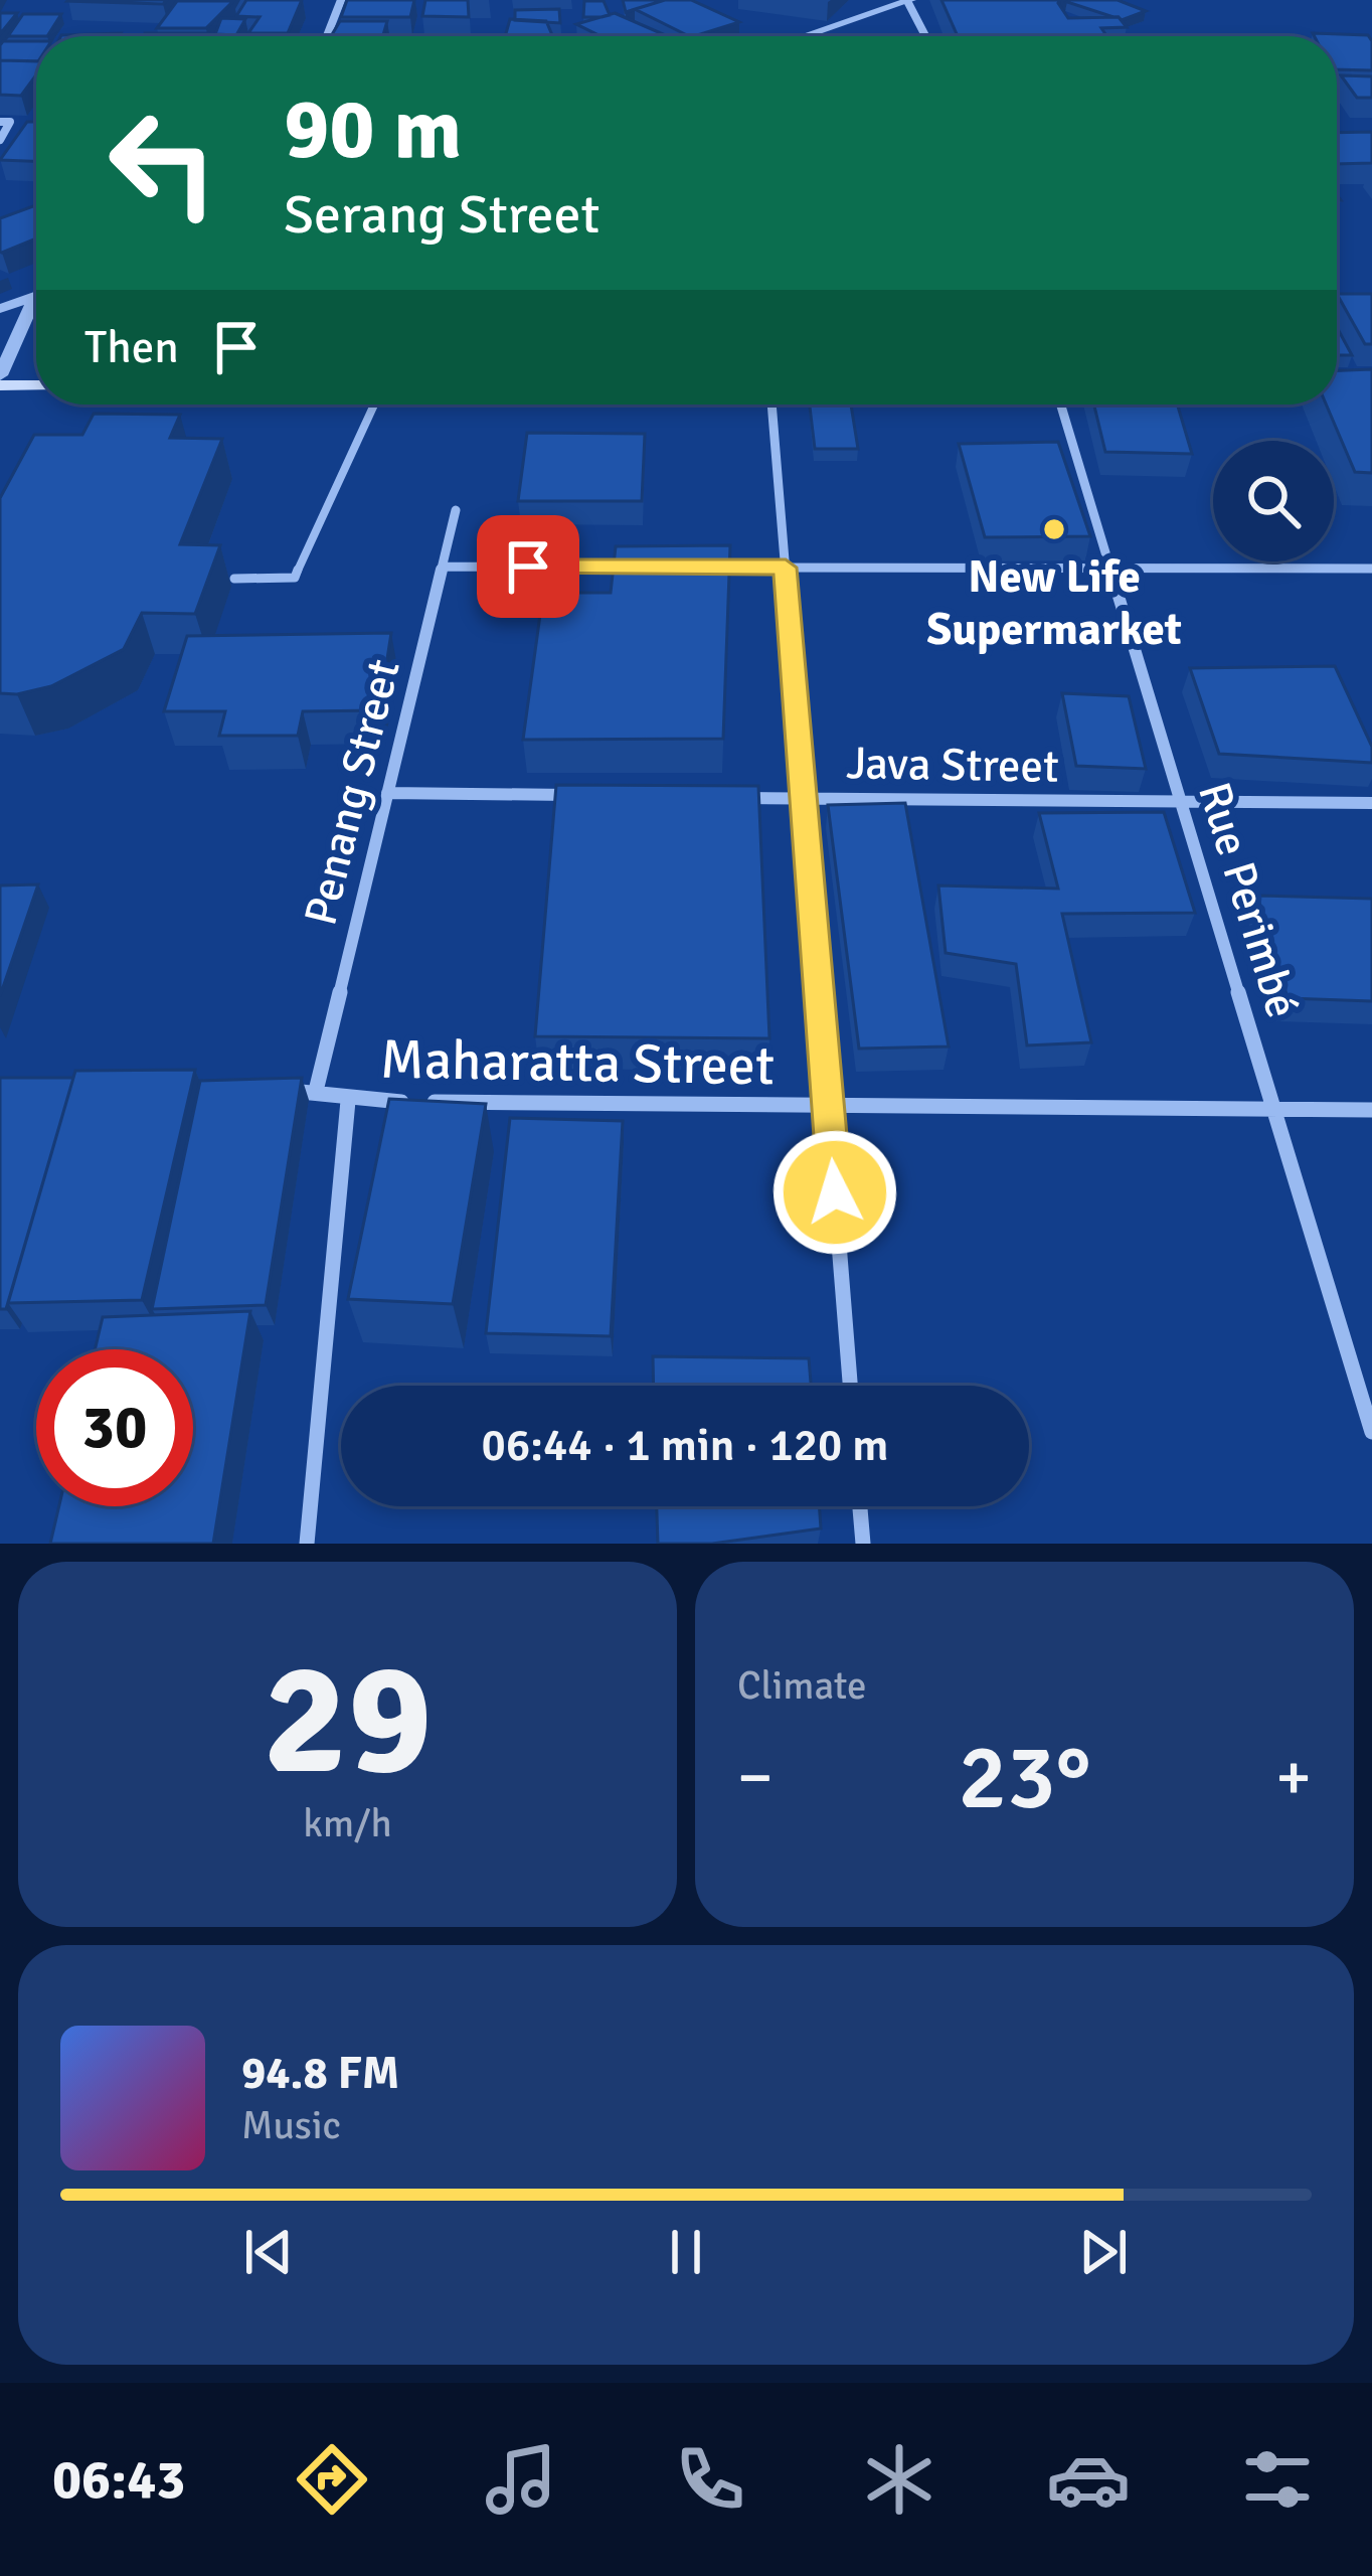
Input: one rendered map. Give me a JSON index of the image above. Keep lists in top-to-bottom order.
{
  "streets": {
    "street": [
      "Java Street",
      "Penang Street",
      "Rue Perimbé",
      "Maharatta Street"
    ]
  },
  "crossings": [
    ["Java Street", "Rue Perimbé"],
    ["Penang Street", "Maharatta Street"],
    ["Rue Perimbé", "Maharatta Street"]
  ],
  "places": ["New Life Supermarket"],
  "page": {
    "turn": ["90 m", "Serang Street"],
    "then": "Then",
    "limit": "30",
    "trip": "06:44 · 1 min · 120 m",
    "tile": [
      ["29", "km/h"],
      "Climate"
    ],
    "heat": ["−", "23°", "+"],
    "song": ["94.8 FM", "Music"],
    "tabs": "06:43"
  }
}
